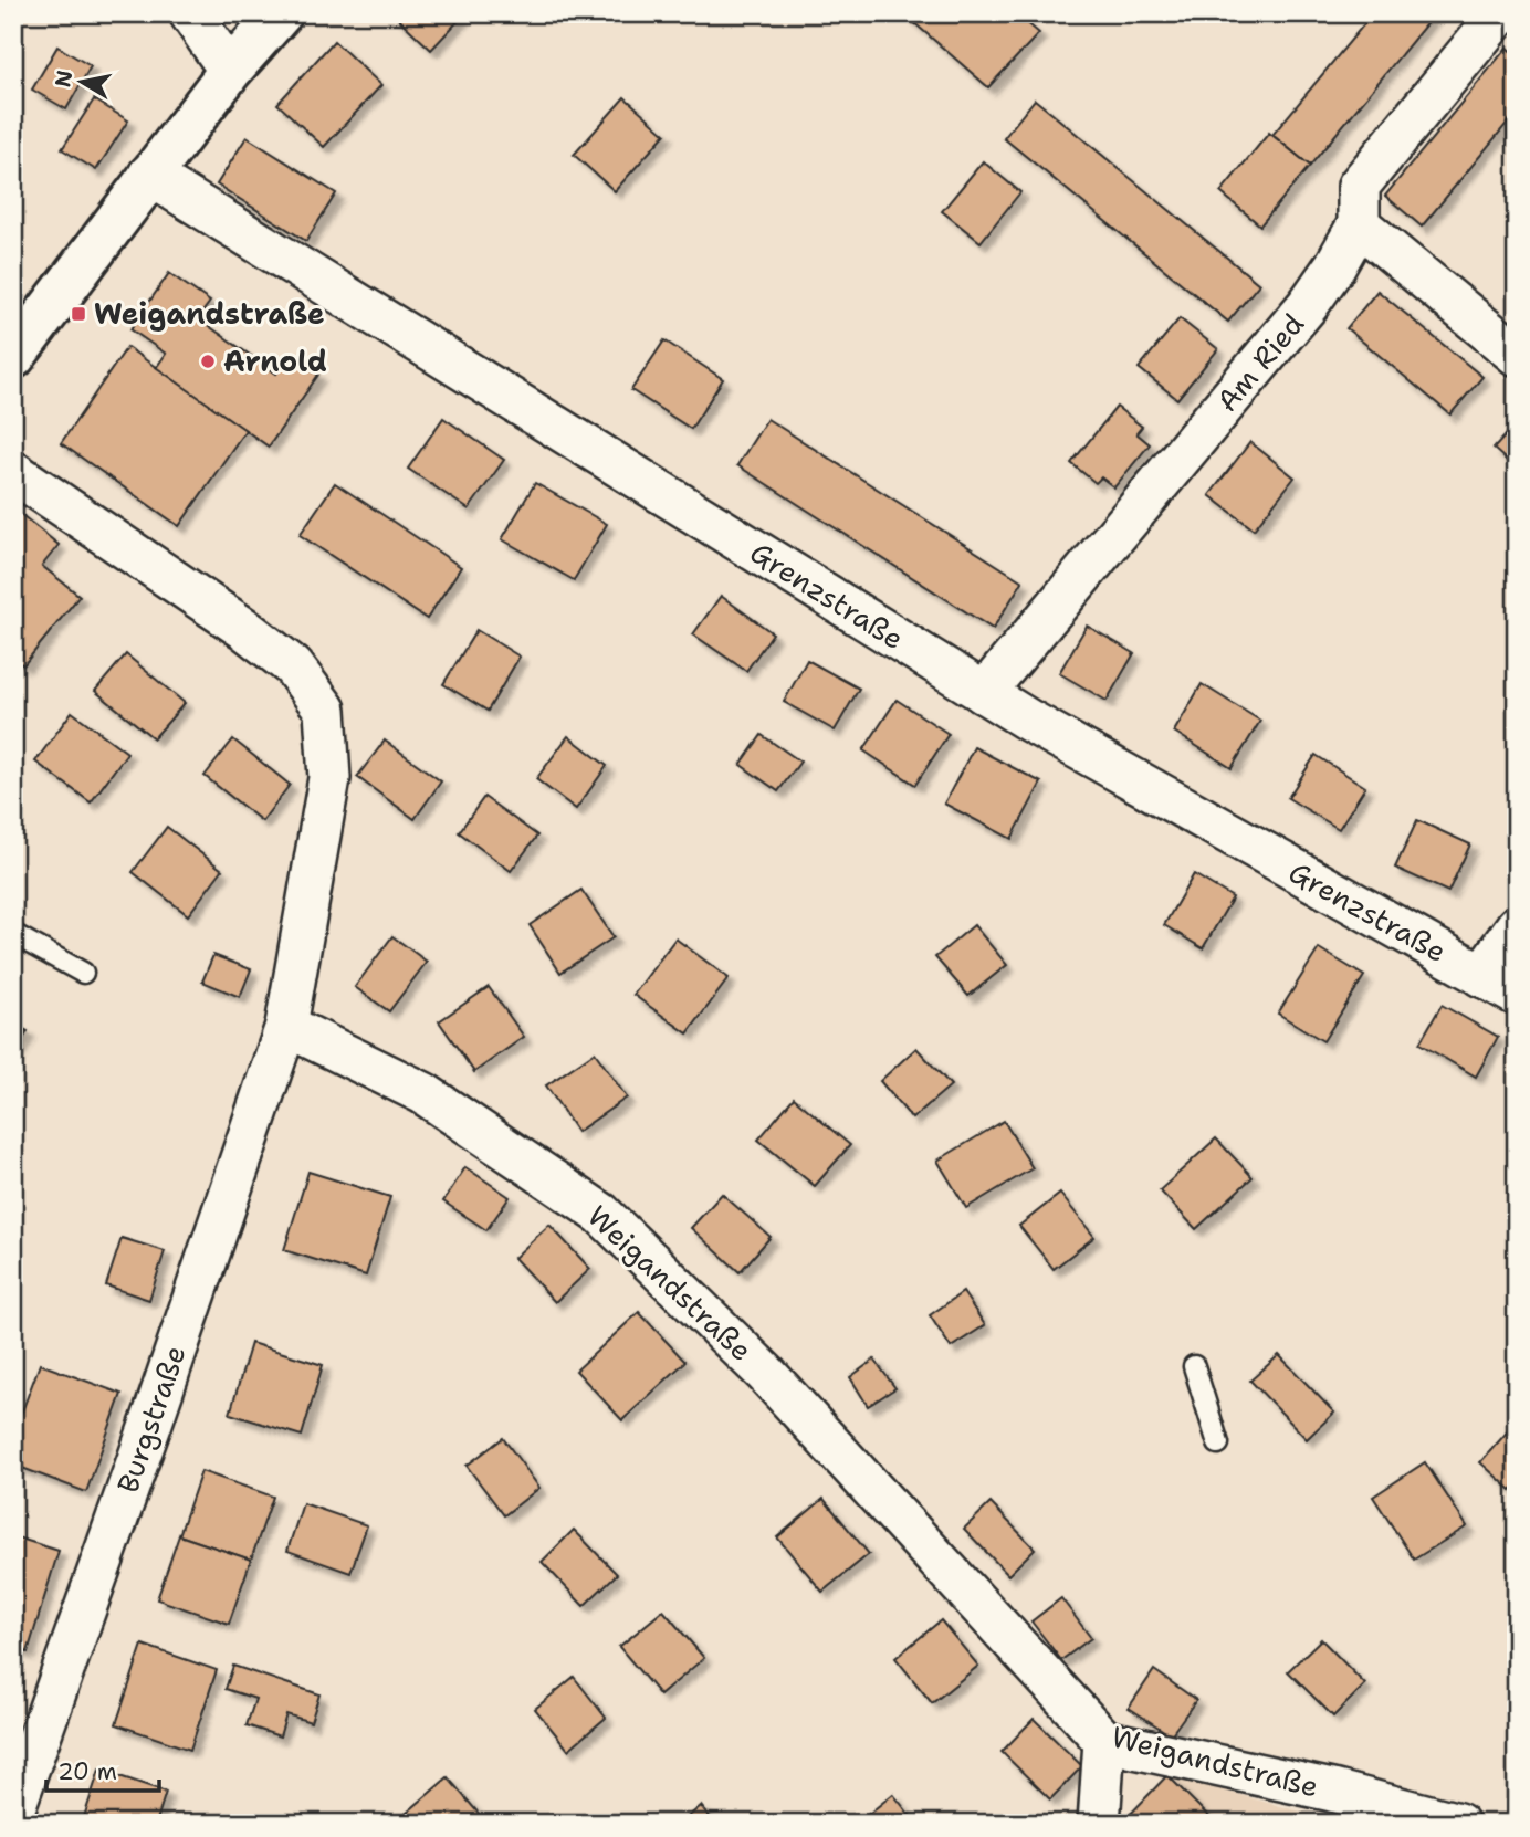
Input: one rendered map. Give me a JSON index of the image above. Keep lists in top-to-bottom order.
{
  "streets": {
    "street": [
      "Am Ried",
      "Grenzstraße",
      "Weigandstraße",
      "Burgstraße"
    ]
  },
  "crossings": [
    ["Am Ried", "Grenzstraße"],
    ["Weigandstraße", "Burgstraße"]
  ],
  "places": {
    "transit": ["Weigandstraße"],
    "other": ["Arnold"]
  },
  "scale_bar": "20 m",
  "north": "left"
}
